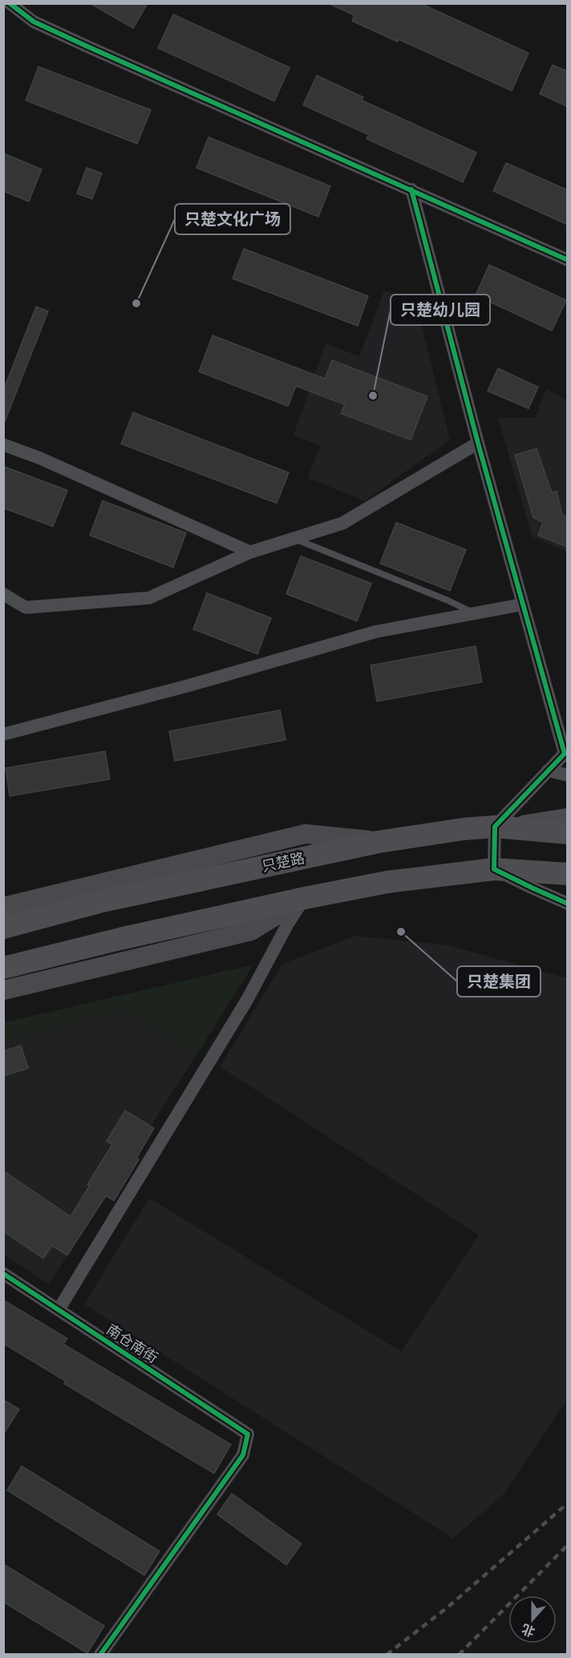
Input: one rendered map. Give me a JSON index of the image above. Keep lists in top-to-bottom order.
{
  "streets": {
    "highway": ["只楚路"],
    "street": ["南仓南街"]
  },
  "places": ["只楚文化广场", "只楚幼儿园", "只楚集团"],
  "north": "bottom"
}
